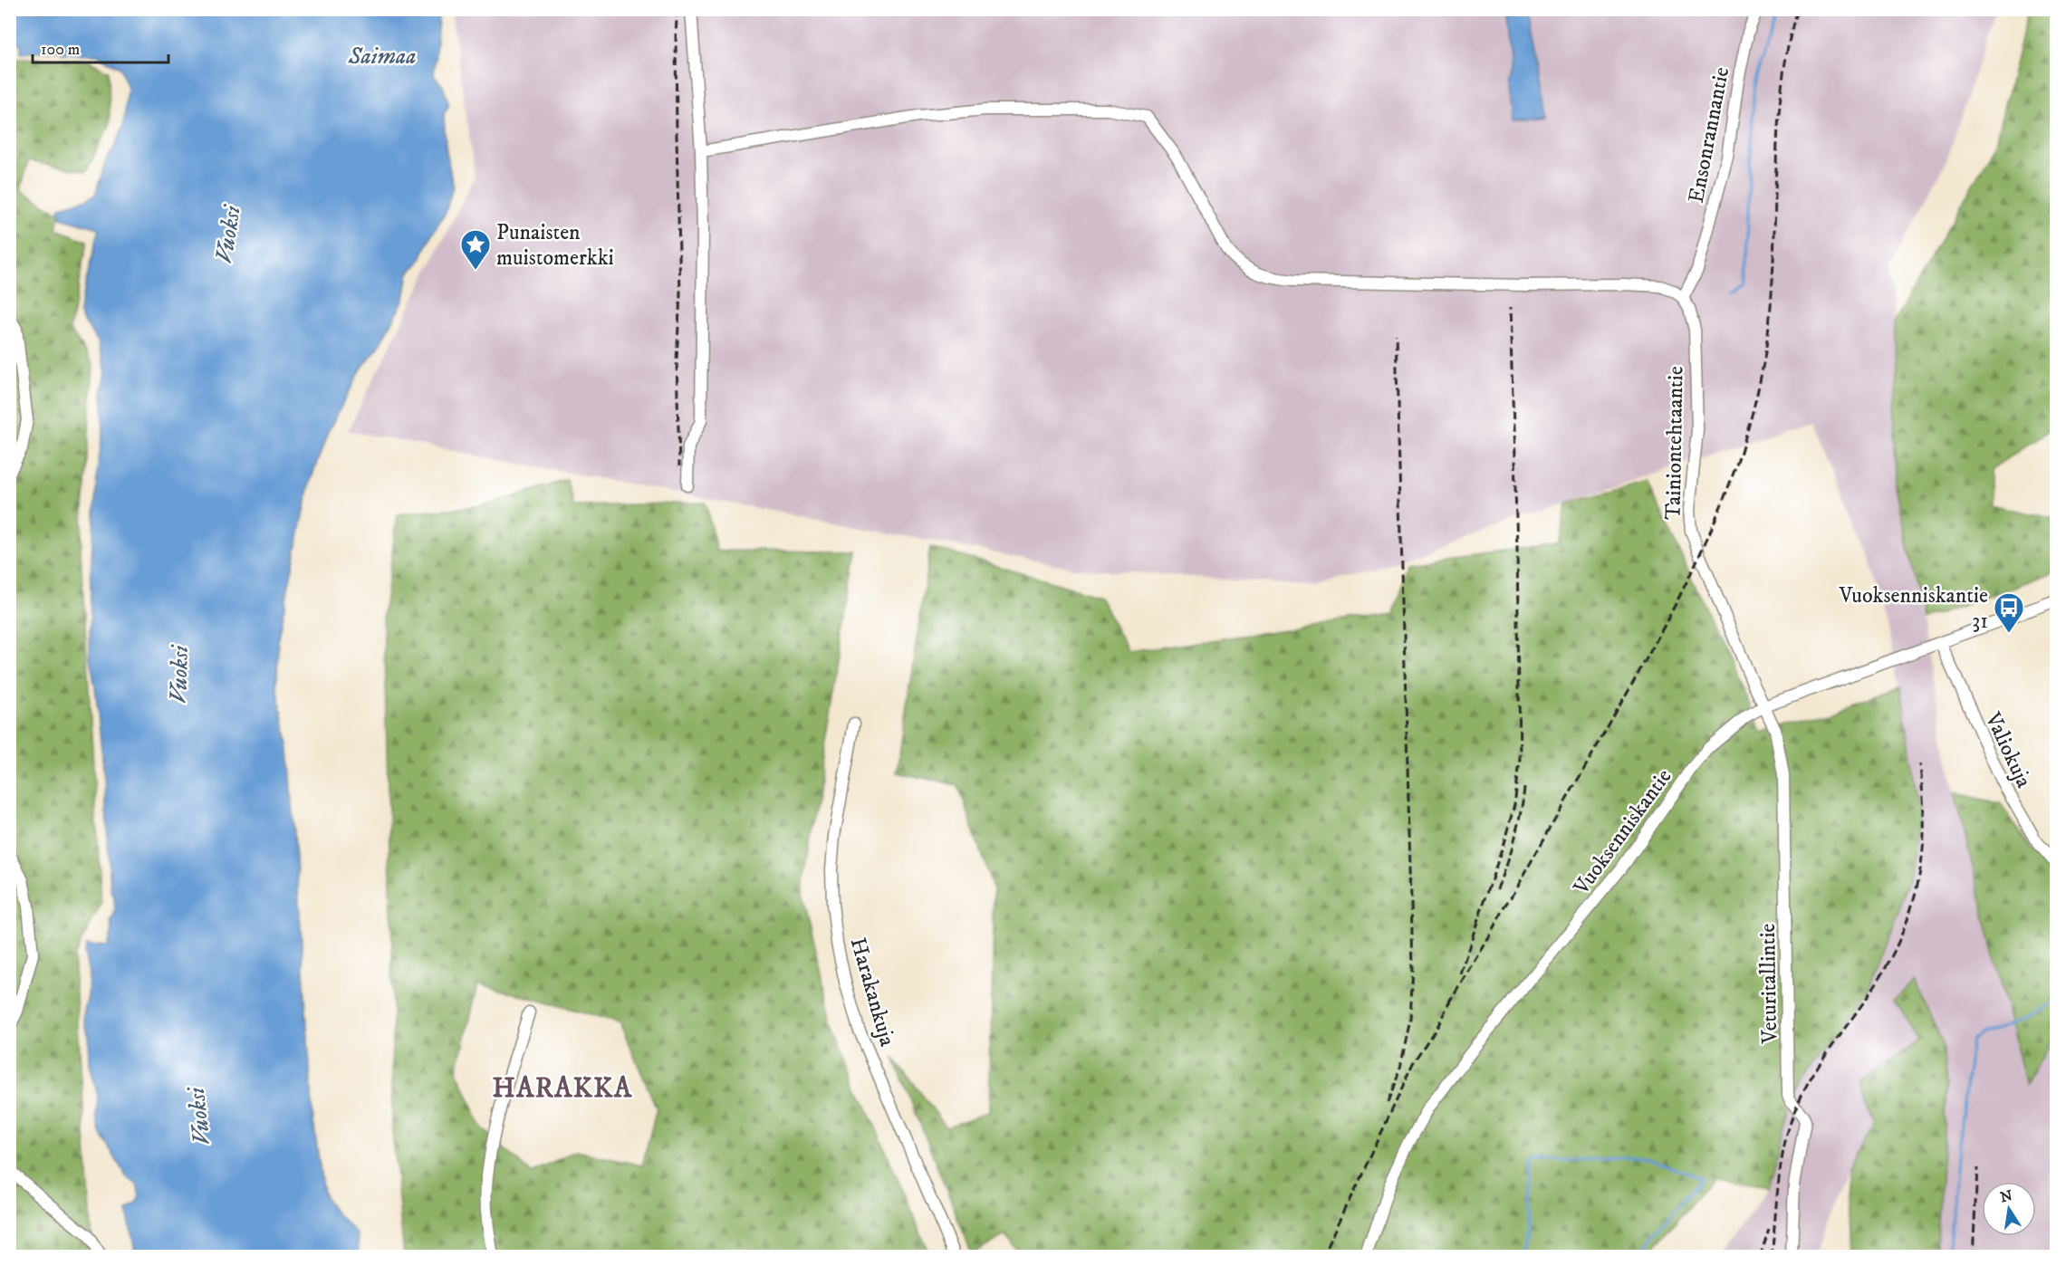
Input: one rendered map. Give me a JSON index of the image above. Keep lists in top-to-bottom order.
{
  "streets": {
    "street": [
      "Ensonrannantie",
      "Tainiontehtaantie",
      "Valiokuja",
      "Vuoksenniskantie",
      "Veturitallintie",
      "Harakankuja"
    ]
  },
  "crossings": [
    ["Ensonrannantie", "Tainiontehtaantie"],
    ["Tainiontehtaantie", "Vuoksenniskantie"],
    ["Tainiontehtaantie", "Veturitallintie"],
    ["Valiokuja", "Vuoksenniskantie"],
    ["Vuoksenniskantie", "Veturitallintie"]
  ],
  "districts": ["HARAKKA"],
  "water": ["Saimaa", "Vuoksi"],
  "places": {
    "place": ["Punaisten muistomerkki"],
    "bus stop": ["Vuoksenniskantie 31"]
  },
  "scale_bar": "100 m",
  "north": "top"
}
